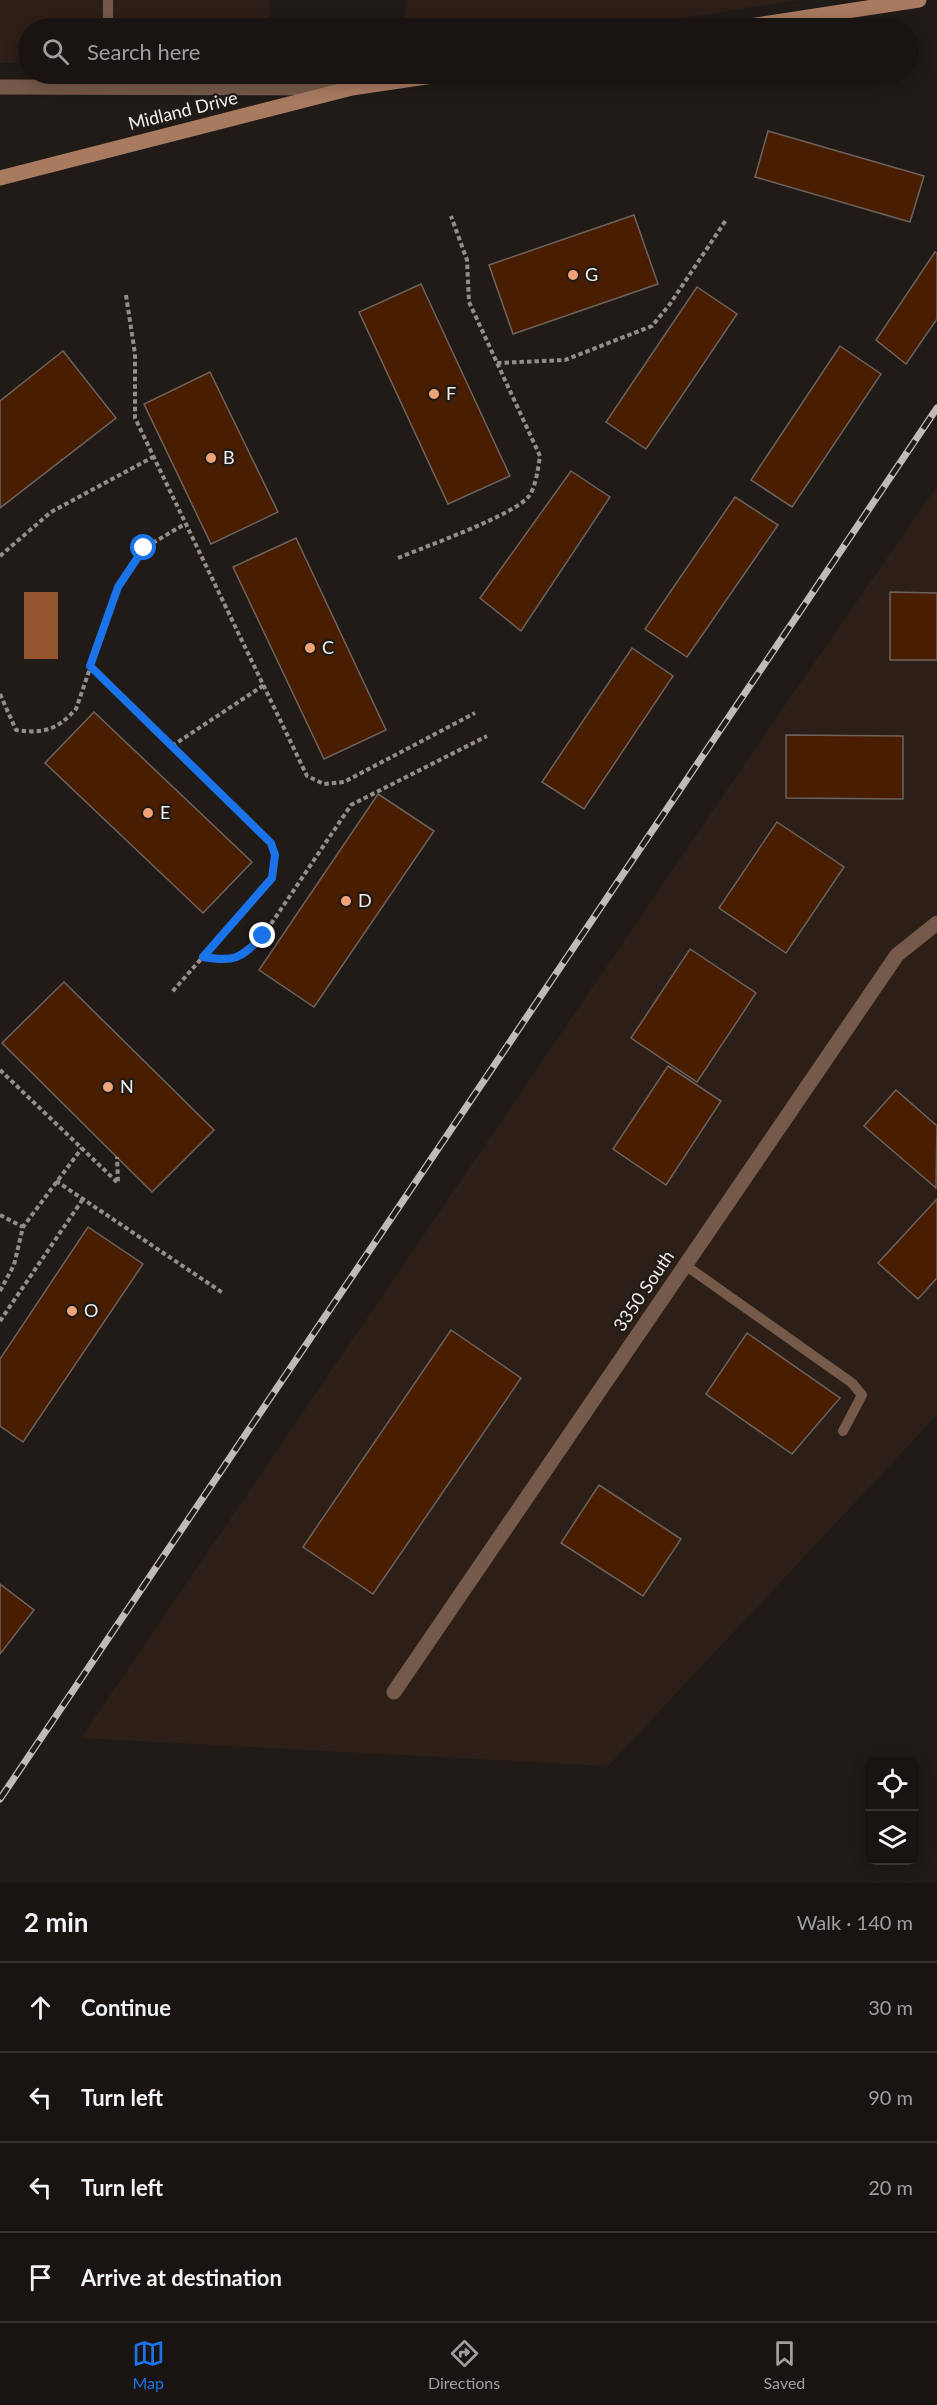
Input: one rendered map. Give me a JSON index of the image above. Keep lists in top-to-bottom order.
{
  "streets": {
    "main road": ["Midland Drive"],
    "street": ["3350 South"]
  },
  "places": [
    "G",
    "F",
    "B",
    "C",
    "E",
    "D",
    "N",
    "O"
  ],
  "page": {
    "search": "Search here",
    "heading": ["2 min", "Walk · 140 m"],
    "list": [
      ["Continue", "30 m"],
      ["Turn left", "90 m"],
      ["Turn left", "20 m"],
      "Arrive at destination"
    ],
    "nav": ["Map", "Directions", "Saved"]
  }
}
